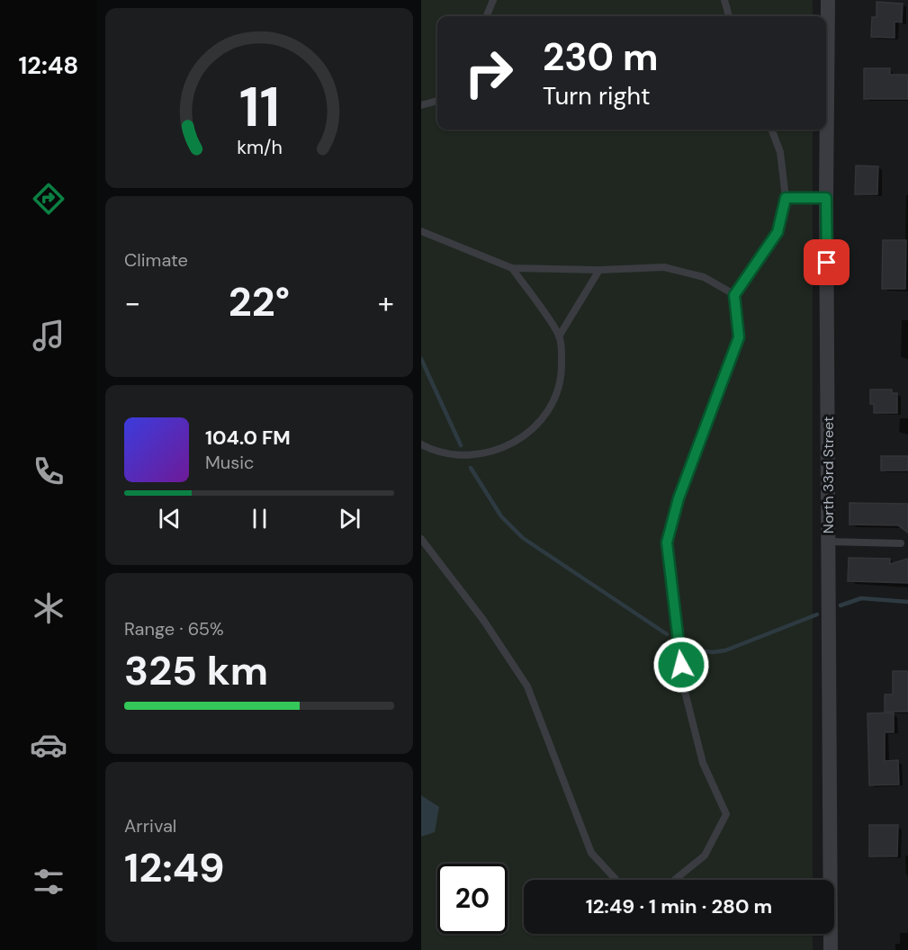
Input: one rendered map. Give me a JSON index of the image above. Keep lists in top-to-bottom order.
{
  "streets": {
    "street": ["North 33rd Street"]
  },
  "page": {
    "tabs": "12:48",
    "turn": ["230 m", "Turn right"],
    "tile": [
      "Climate",
      ["Range · 65%", "325 km"],
      ["Arrival", "12:49"]
    ],
    "heat": ["−", "22°", "+"],
    "song": ["104.0 FM", "Music"],
    "limit": "20",
    "trip": "12:49 · 1 min · 280 m",
    "gauge": ["11", "km/h"]
  }
}
